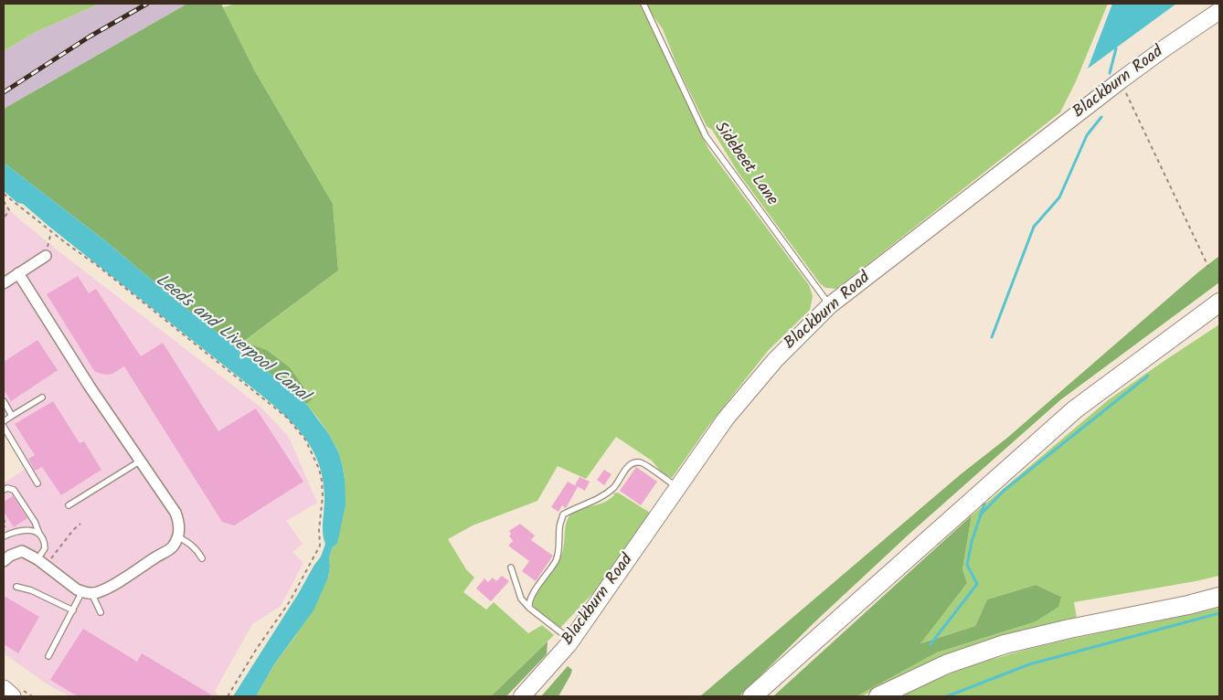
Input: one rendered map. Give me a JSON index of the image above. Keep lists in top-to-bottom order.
{
  "streets": {
    "main road": ["Blackburn Road"],
    "lane": ["Sidebeet Lane"]
  },
  "crossings": [
    ["Blackburn Road", "Sidebeet Lane"]
  ],
  "water": ["Leeds and Liverpool Canal"]
}
